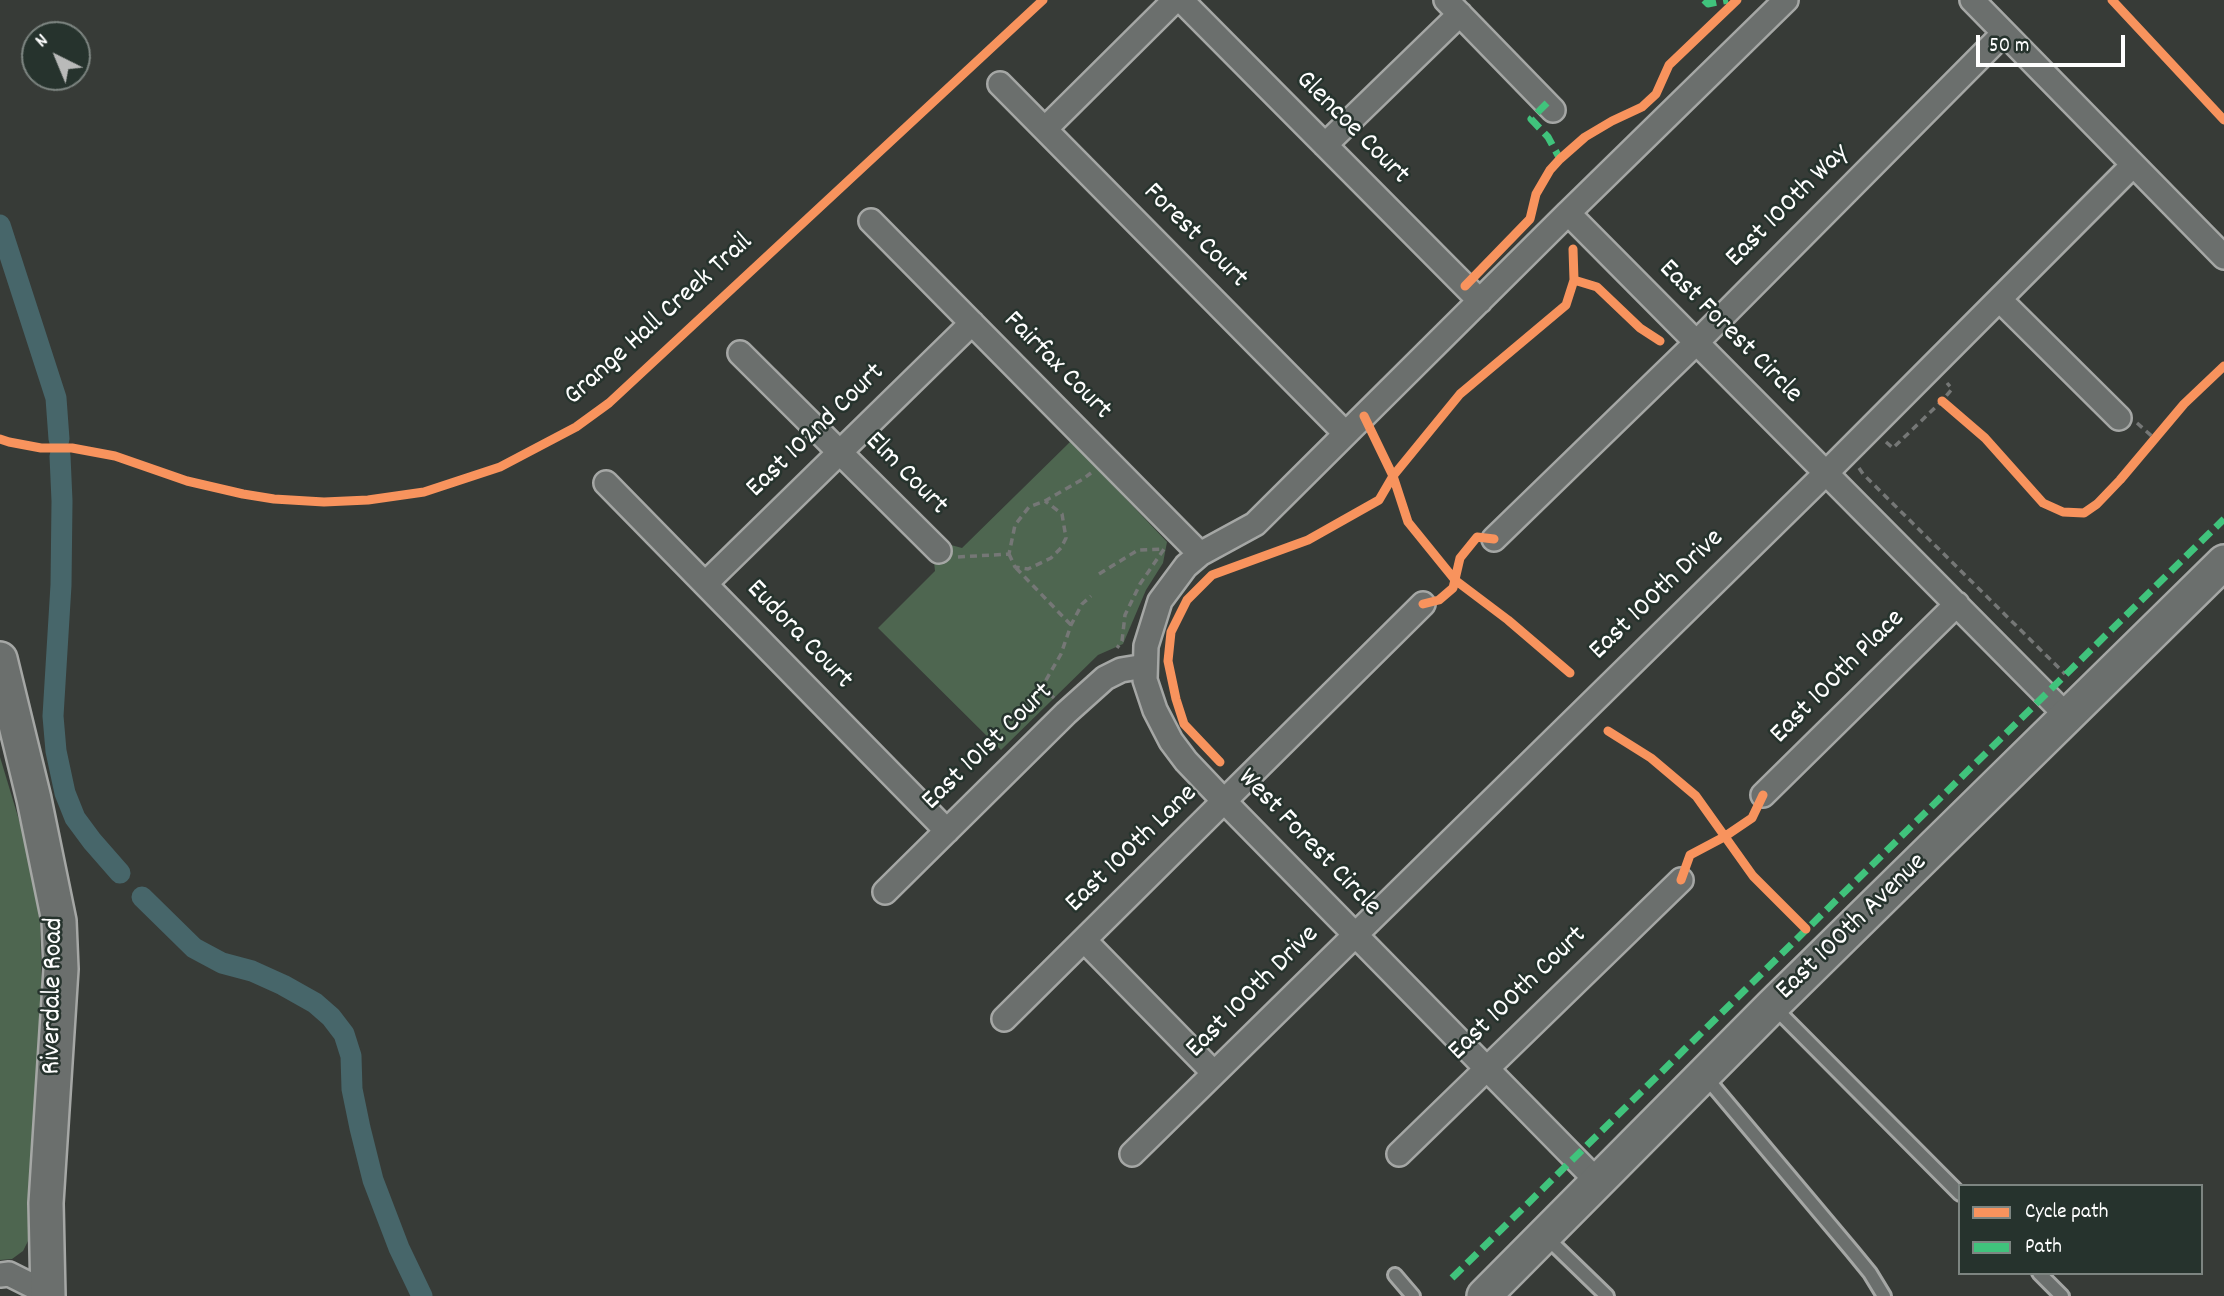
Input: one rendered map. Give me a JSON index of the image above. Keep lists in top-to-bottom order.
{
  "streets": {
    "street": [
      "Glencoe Court",
      "East 100th Way",
      "Forest Court",
      "East Forest Circle",
      "Fairfax Court",
      "East 102nd Court",
      "Elm Court",
      "East 100th Drive",
      "Eudora Court",
      "East 100th Place",
      "East 101st Court",
      "West Forest Circle",
      "East 100th Lane",
      "East 100th Avenue",
      "East 100th Court",
      "Riverdale Road"
    ],
    "cycle path": ["Grange Hall Creek Trail"]
  },
  "crossings": [
    ["East 100th Way", "East Forest Circle"],
    ["Forest Court", "West Forest Circle"],
    ["East Forest Circle", "East 100th Drive"],
    ["East Forest Circle", "East 100th Place"],
    ["East Forest Circle", "East 100th Avenue"],
    ["Fairfax Court", "East 102nd Court"],
    ["Fairfax Court", "West Forest Circle"],
    ["East 102nd Court", "Elm Court"],
    ["East 102nd Court", "Eudora Court"],
    ["East 100th Drive", "West Forest Circle"],
    ["Eudora Court", "East 101st Court"],
    ["East 101st Court", "West Forest Circle"],
    ["West Forest Circle", "East 100th Lane"],
    ["West Forest Circle", "East 100th Avenue"],
    ["West Forest Circle", "East 100th Court"]
  ],
  "legend": ["Cycle path", "Path"],
  "scale_bar": "50 m",
  "north": "top left"
}
